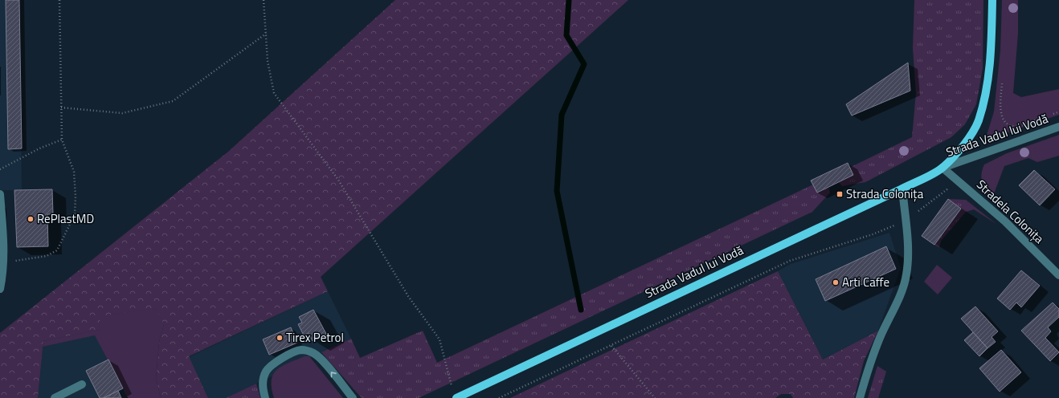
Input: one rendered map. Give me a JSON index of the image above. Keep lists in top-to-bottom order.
{
  "streets": {
    "main road": ["Strada Vadul lui Vodă"],
    "street": ["Stradela Colonița"]
  },
  "crossings": [
    ["Strada Vadul lui Vodă", "Stradela Colonița"]
  ],
  "places": {
    "transit": ["Strada Colonița"],
    "other": ["RePlastMD", "Arti Caffe", "Tirex Petrol"]
  }
}
